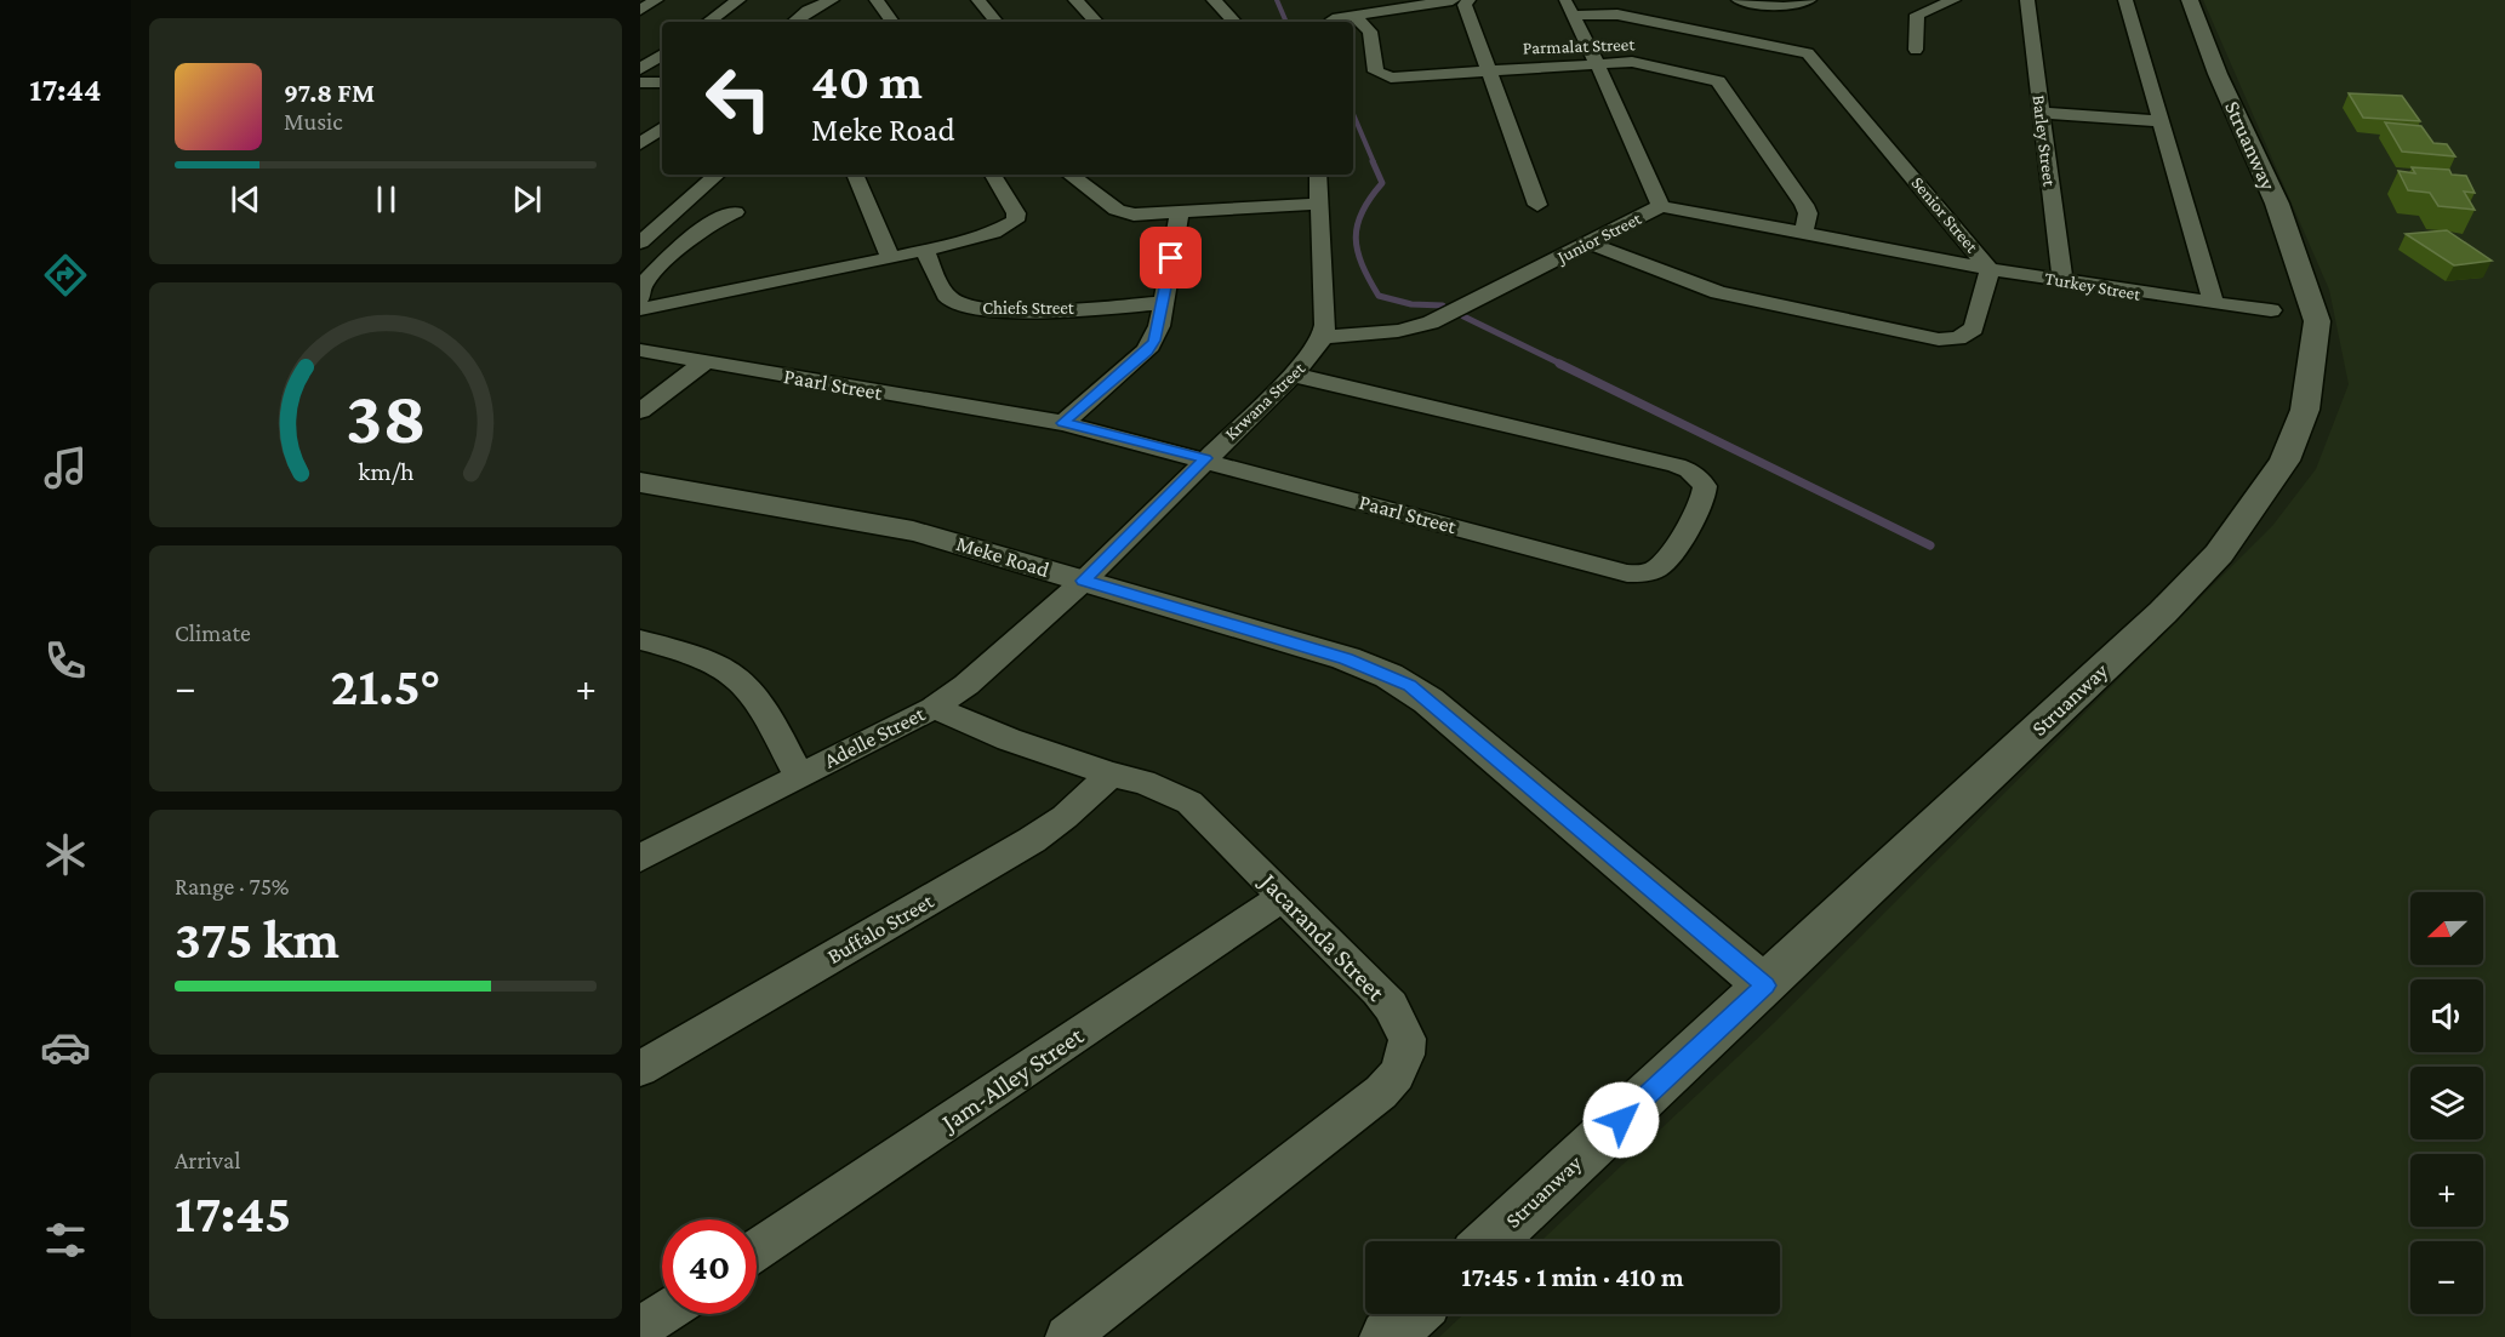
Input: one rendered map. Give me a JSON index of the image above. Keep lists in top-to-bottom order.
{
  "streets": {
    "street": [
      "Parmalat Street",
      "Barley Street",
      "Struanway",
      "Senior Street",
      "Junior Street",
      "Turkey Street",
      "Chiefs Street",
      "Paarl Street",
      "Krwana Street",
      "Meke Road",
      "Adelle Street",
      "Buffalo Street",
      "Jacaranda Street",
      "Jam-Alley Street"
    ]
  },
  "crossings": [
    ["Parmalat Street", "Junior Street"],
    ["Parmalat Street", "Turkey Street"],
    ["Barley Street", "Turkey Street"],
    ["Struanway", "Meke Road"],
    ["Senior Street", "Junior Street"],
    ["Senior Street", "Turkey Street"],
    ["Junior Street", "Turkey Street"],
    ["Junior Street", "Krwana Street"],
    ["Paarl Street", "Krwana Street"],
    ["Krwana Street", "Meke Road"],
    ["Krwana Street", "Adelle Street"],
    ["Meke Road", "Adelle Street"],
    ["Adelle Street", "Jacaranda Street"],
    ["Buffalo Street", "Jacaranda Street"],
    ["Jacaranda Street", "Jam-Alley Street"]
  ],
  "north": "left",
  "page": {
    "tabs": "17:44",
    "turn": ["40 m", "Meke Road"],
    "song": ["97.8 FM", "Music"],
    "tile": [
      "Climate",
      ["Range · 75%", "375 km"],
      ["Arrival", "17:45"]
    ],
    "heat": ["−", "21.5°", "+"],
    "map_buttons": ["+", "−"],
    "limit": "40",
    "trip": "17:45 · 1 min · 410 m",
    "gauge": ["38", "km/h"]
  }
}
